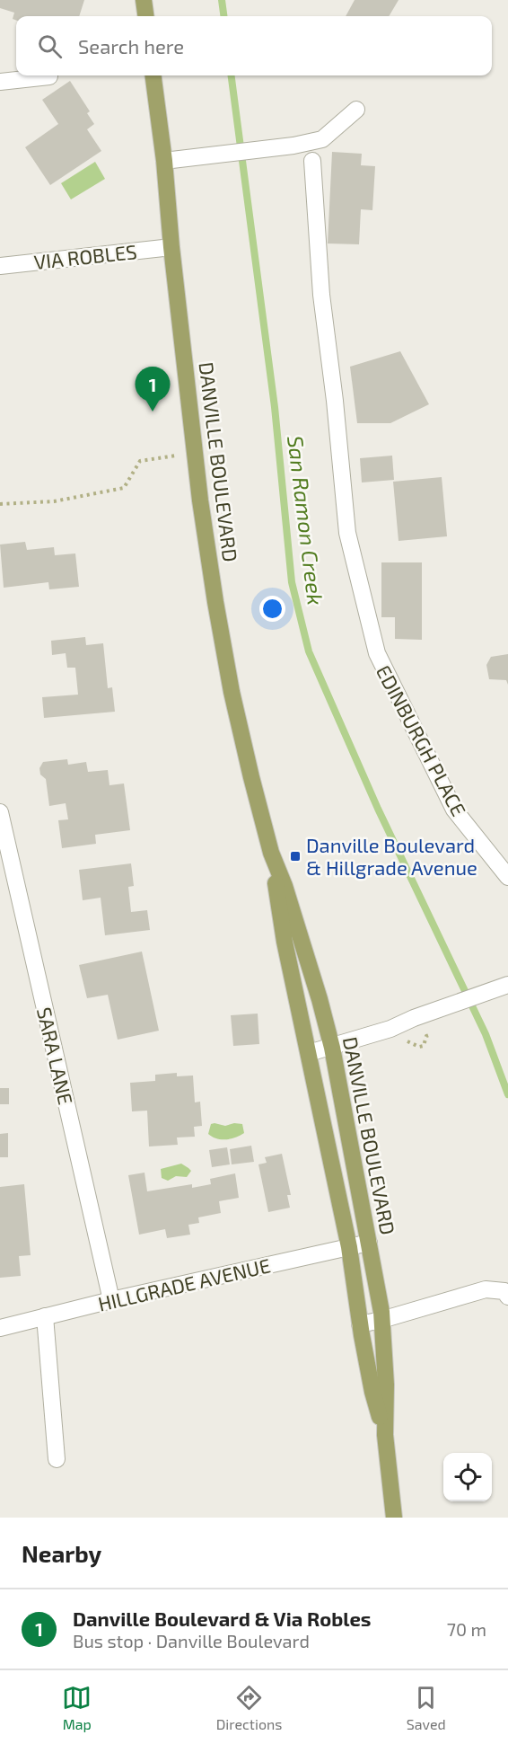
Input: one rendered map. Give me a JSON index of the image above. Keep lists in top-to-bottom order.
{
  "streets": {
    "main road": ["DANVILLE BOULEVARD"],
    "street": [
      "VIA ROBLES",
      "EDINBURGH PLACE",
      "SARA LANE",
      "HILLGRADE AVENUE"
    ]
  },
  "crossings": [
    ["VIA ROBLES", "DANVILLE BOULEVARD"],
    ["DANVILLE BOULEVARD", "HILLGRADE AVENUE"],
    ["SARA LANE", "HILLGRADE AVENUE"]
  ],
  "water": ["San Ramon Creek"],
  "places": {
    "transit": ["Danville Boulevard & Hillgrade Avenue"]
  },
  "page": {
    "search": "Search here",
    "pins": "1",
    "heading": "Nearby",
    "list": [
      {
        "mark": "1",
        "name": "Danville Boulevard & Via Robles",
        "note": "Bus stop · Danville Boulevard",
        "value": "70 m"
      }
    ],
    "nav": ["Map", "Directions", "Saved"]
  }
}
